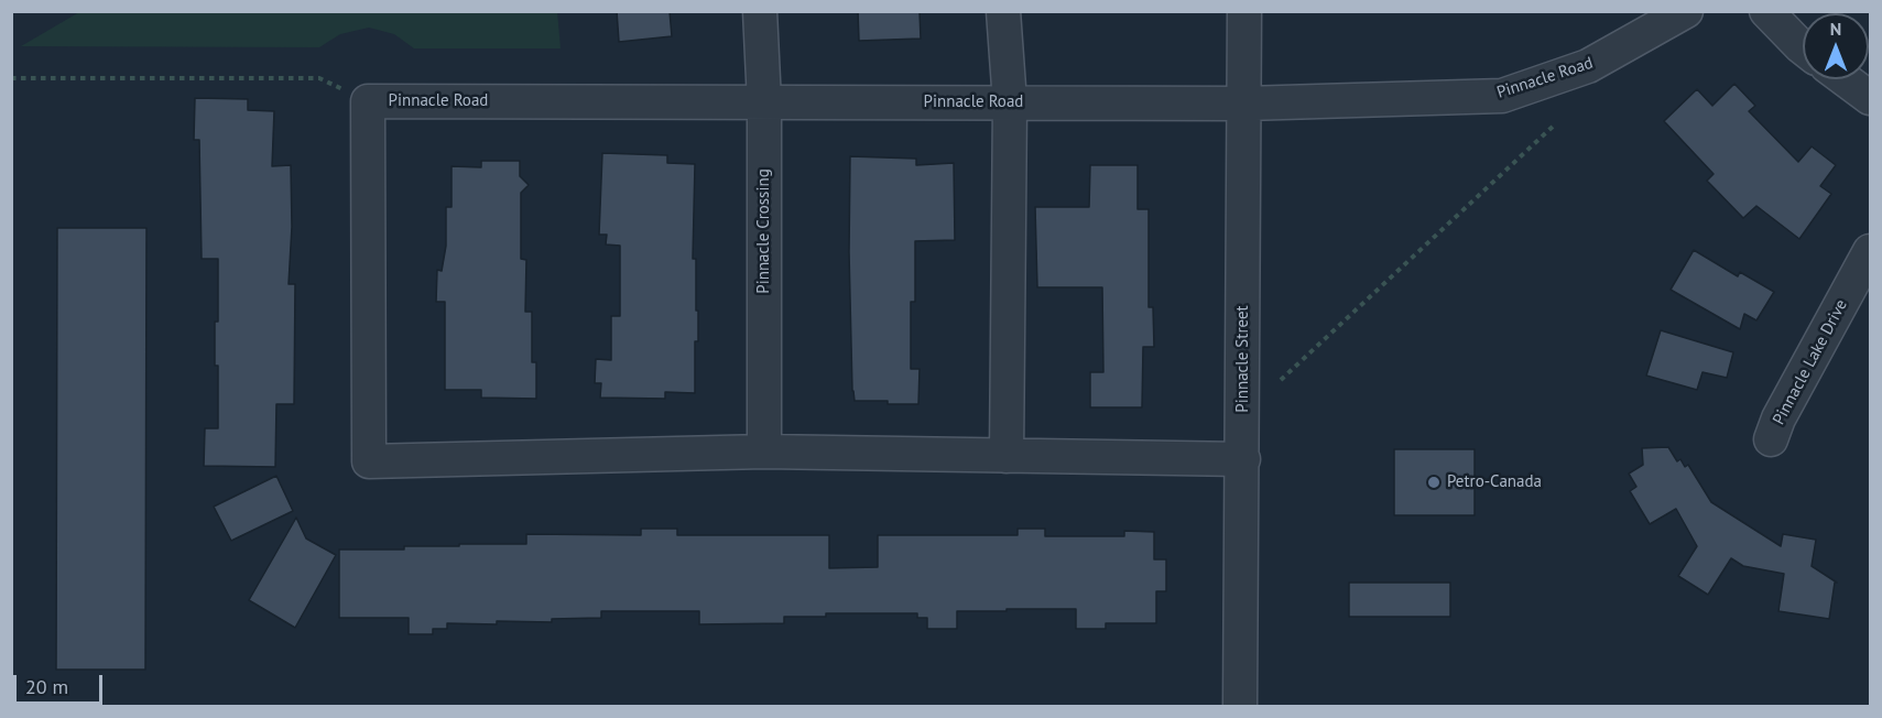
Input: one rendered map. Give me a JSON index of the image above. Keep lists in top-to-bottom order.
{
  "streets": {
    "street": [
      "Pinnacle Road",
      "Pinnacle Crossing",
      "Pinnacle Street",
      "Pinnacle Lake Drive"
    ]
  },
  "crossings": [
    ["Pinnacle Road", "Pinnacle Crossing"],
    ["Pinnacle Road", "Pinnacle Street"]
  ],
  "places": ["Petro-Canada"],
  "scale_bar": "20 m",
  "north": "top"
}
